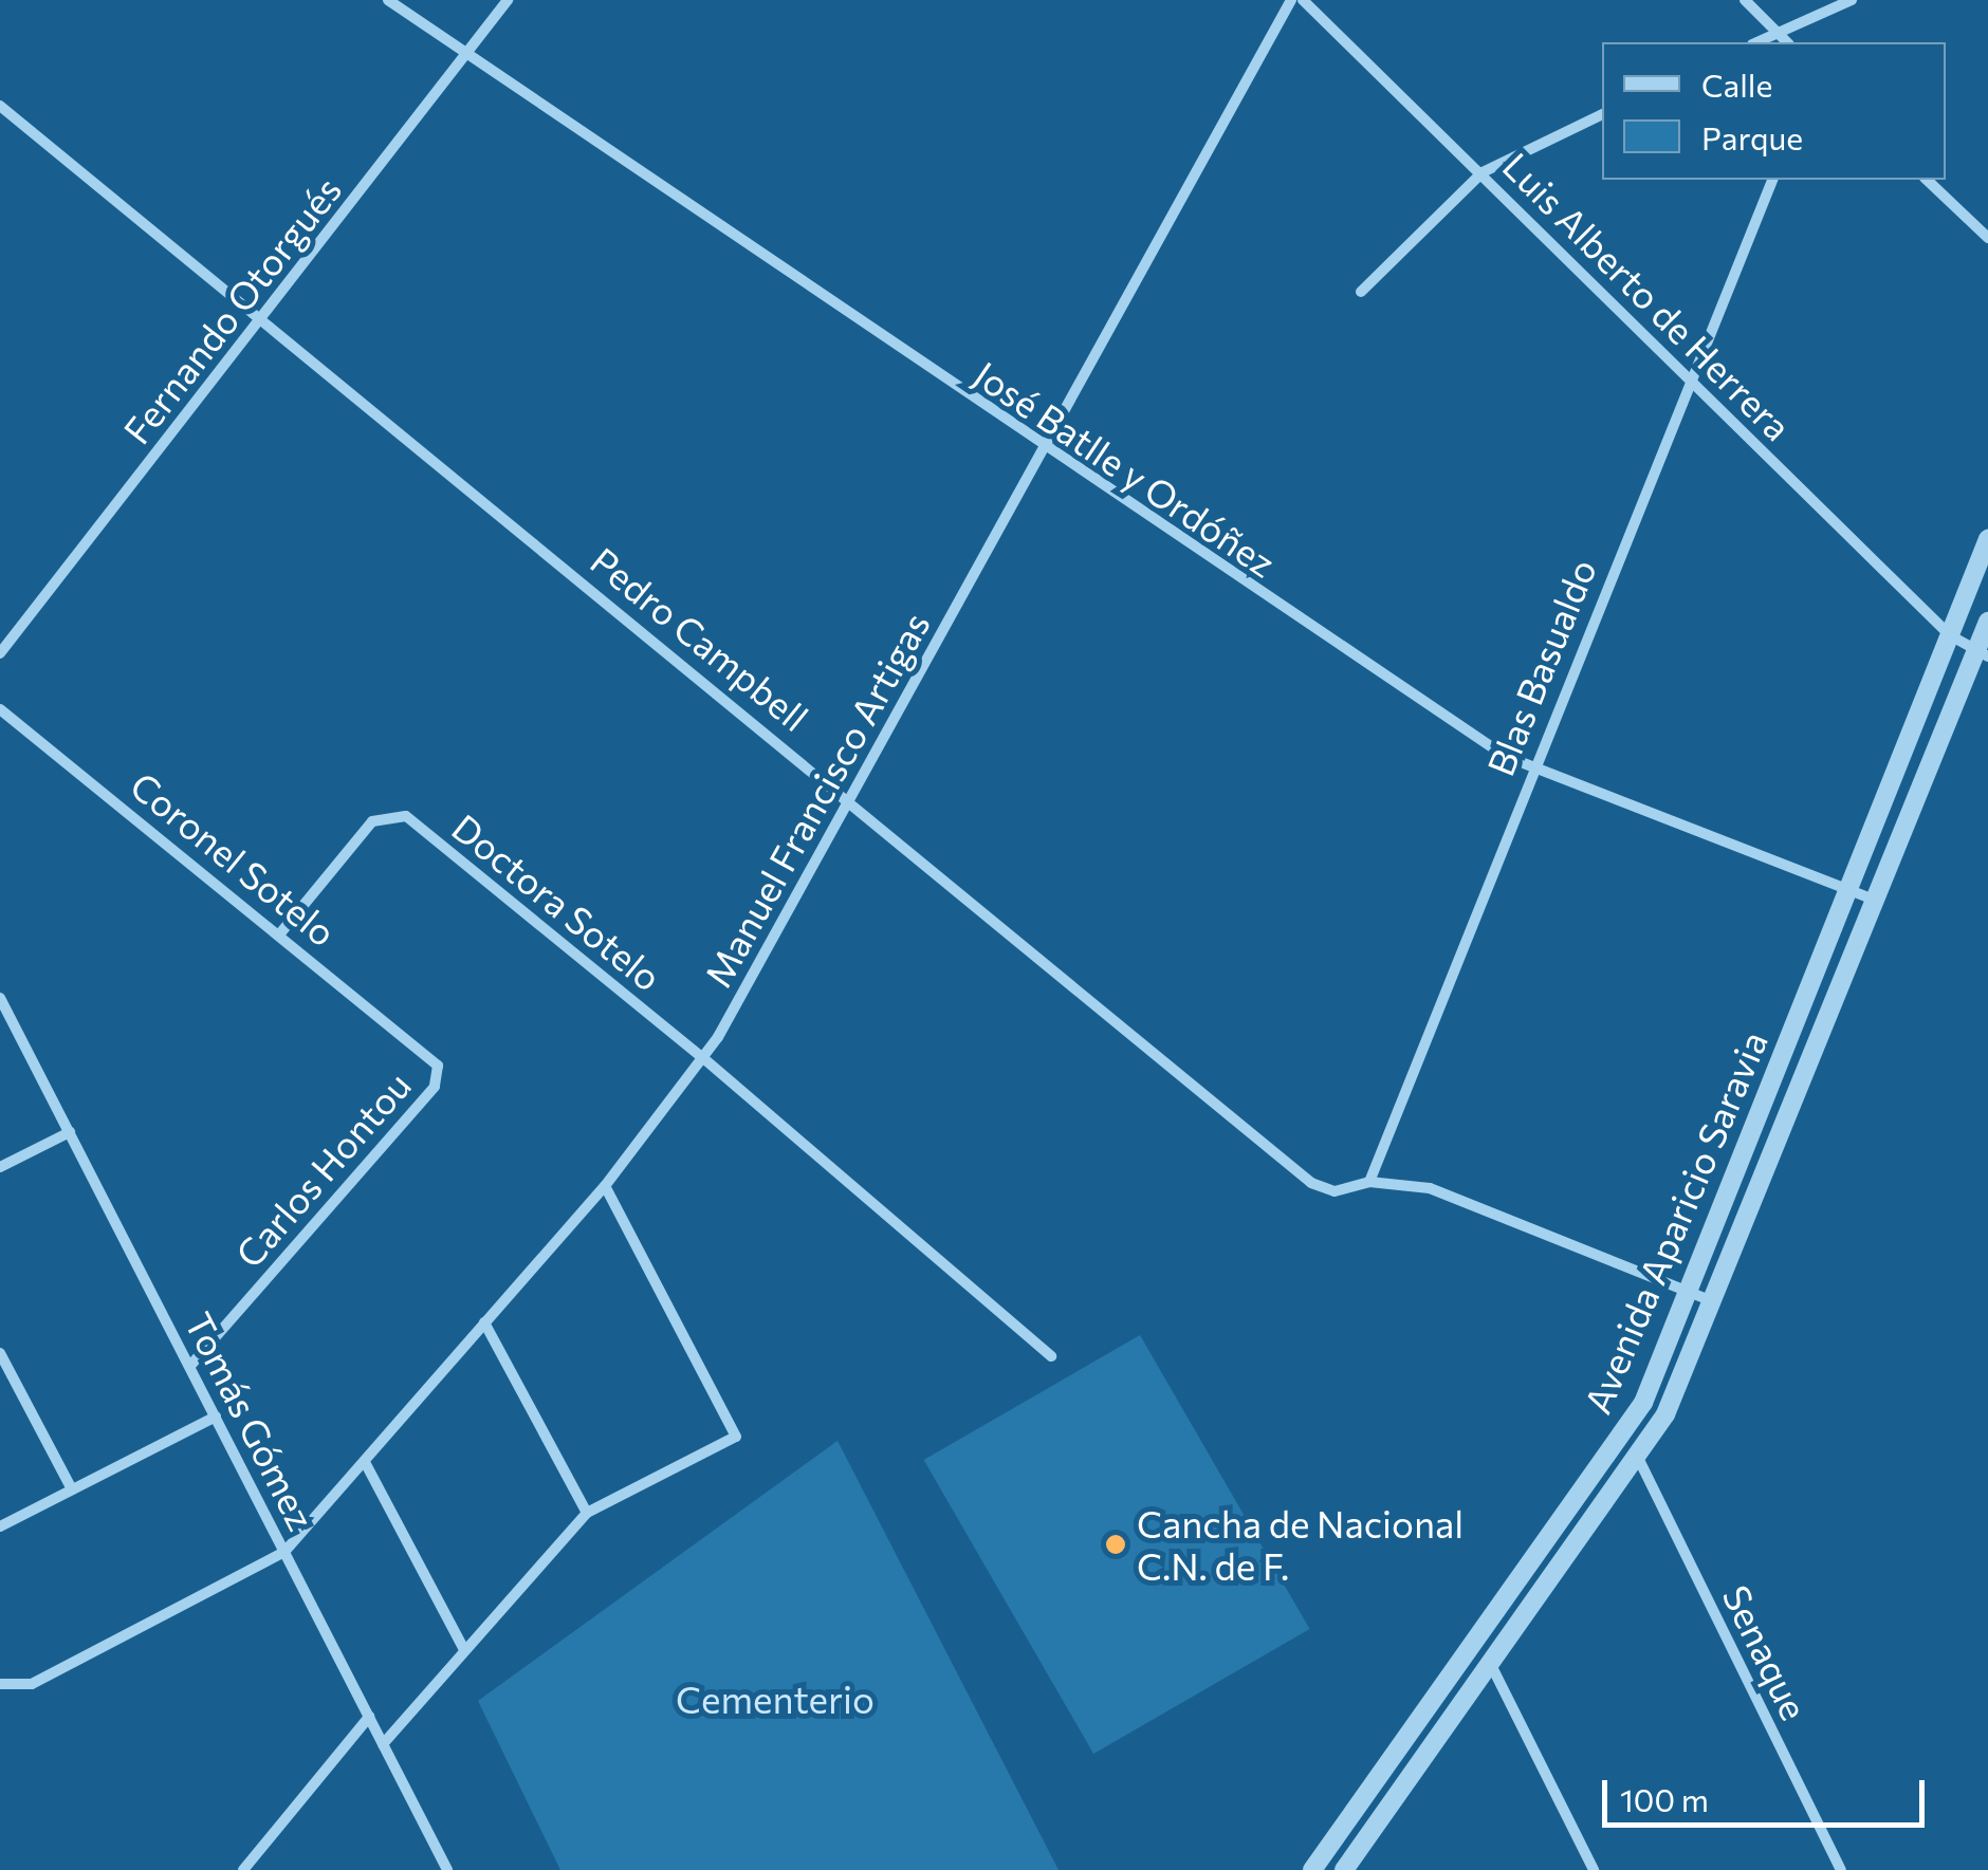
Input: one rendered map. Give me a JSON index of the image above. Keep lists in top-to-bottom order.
{
  "streets": {
    "street": [
      "Luis Alberto de Herrera",
      "Fernando Otorgués",
      "José Batlle y Ordóñez",
      "Pedro Campbell",
      "Blas Basualdo",
      "Manuel Francisco Artigas",
      "Coronel Sotelo",
      "Doctora Sotelo",
      "Carlos Hontou",
      "Avenida Aparicio Saravia",
      "Tomás Gómez",
      "Senaque"
    ]
  },
  "crossings": [
    ["Luis Alberto de Herrera", "Blas Basualdo"],
    ["Luis Alberto de Herrera", "Avenida Aparicio Saravia"],
    ["Fernando Otorgués", "José Batlle y Ordóñez"],
    ["Fernando Otorgués", "Pedro Campbell"],
    ["José Batlle y Ordóñez", "Blas Basualdo"],
    ["José Batlle y Ordóñez", "Manuel Francisco Artigas"],
    ["José Batlle y Ordóñez", "Avenida Aparicio Saravia"],
    ["Pedro Campbell", "Blas Basualdo"],
    ["Pedro Campbell", "Manuel Francisco Artigas"],
    ["Pedro Campbell", "Avenida Aparicio Saravia"],
    ["Manuel Francisco Artigas", "Doctora Sotelo"],
    ["Manuel Francisco Artigas", "Tomás Gómez"],
    ["Coronel Sotelo", "Doctora Sotelo"],
    ["Coronel Sotelo", "Carlos Hontou"],
    ["Carlos Hontou", "Tomás Gómez"],
    ["Avenida Aparicio Saravia", "Senaque"]
  ],
  "parks": ["Cementerio"],
  "places": ["Cancha de Nacional C.N. de F."],
  "legend": ["Calle", "Parque"],
  "scale_bar": "100 m"
}
